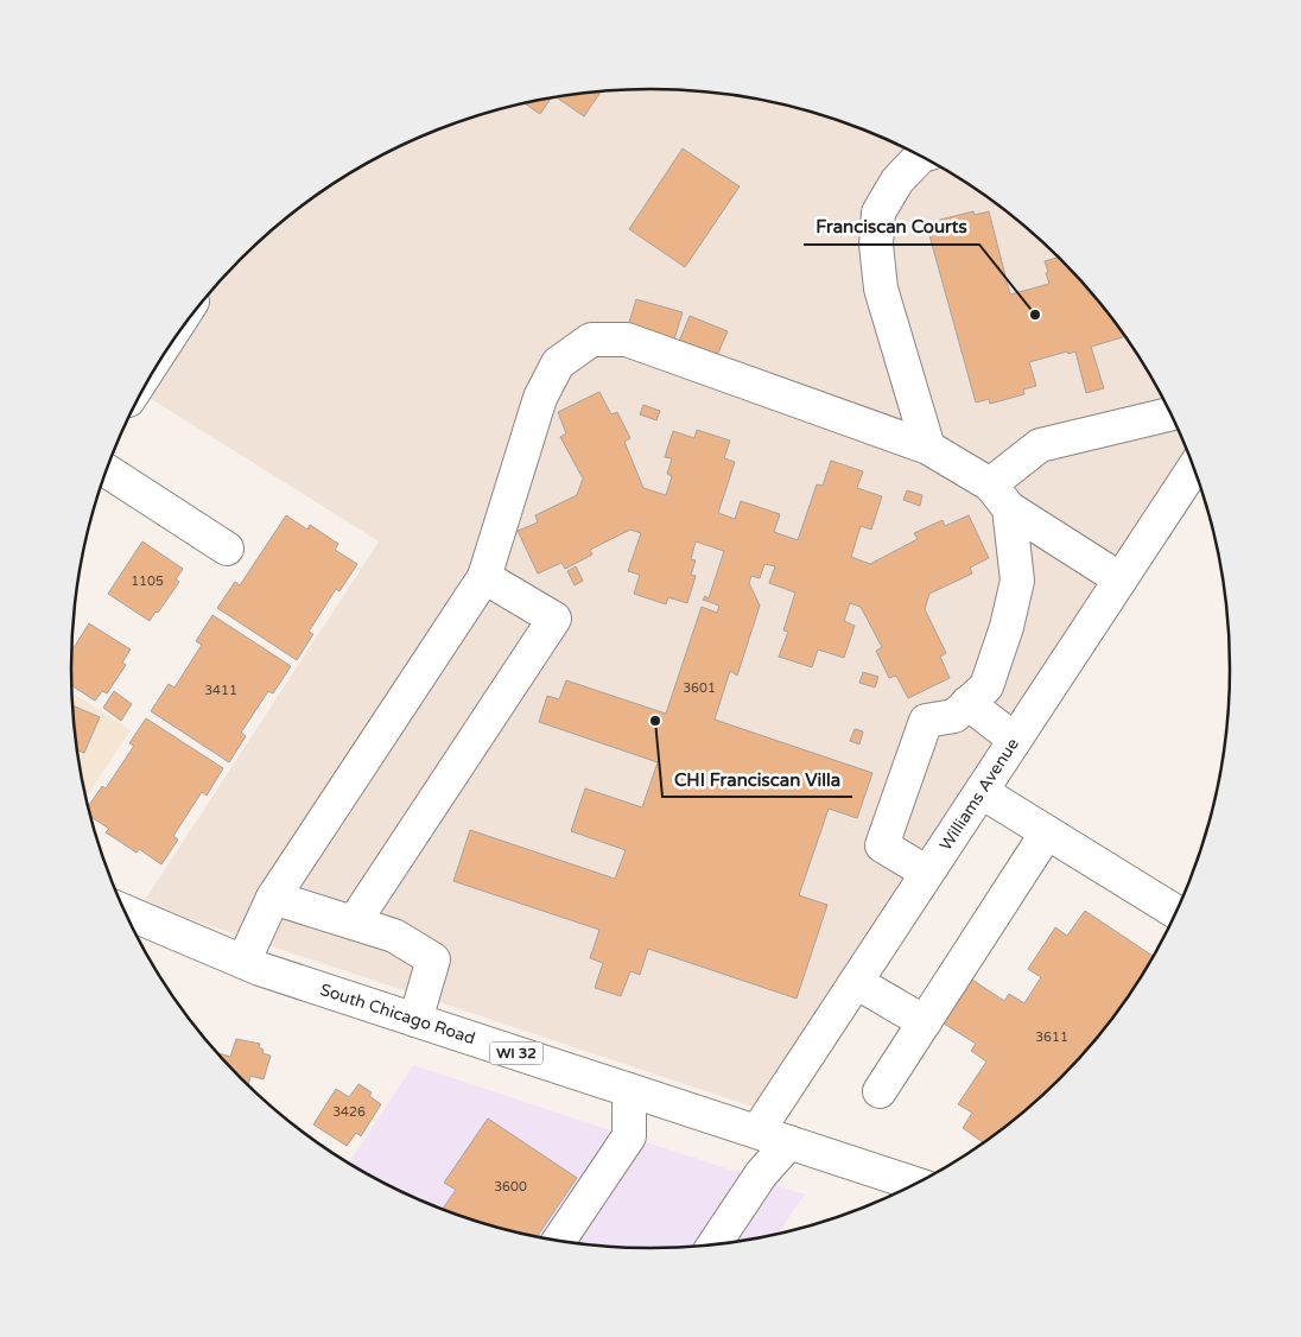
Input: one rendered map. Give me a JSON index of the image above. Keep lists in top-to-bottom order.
{
  "streets": {
    "street": ["Williams Avenue", "South Chicago Road", "WI 32"]
  },
  "crossings": [
    ["Williams Avenue", "South Chicago Road"]
  ],
  "places": ["Franciscan Courts", "CHI Franciscan Villa"],
  "house_numbers": [
    "1105",
    "3601",
    "3411",
    "3611",
    "3426",
    "3600"
  ]
}
